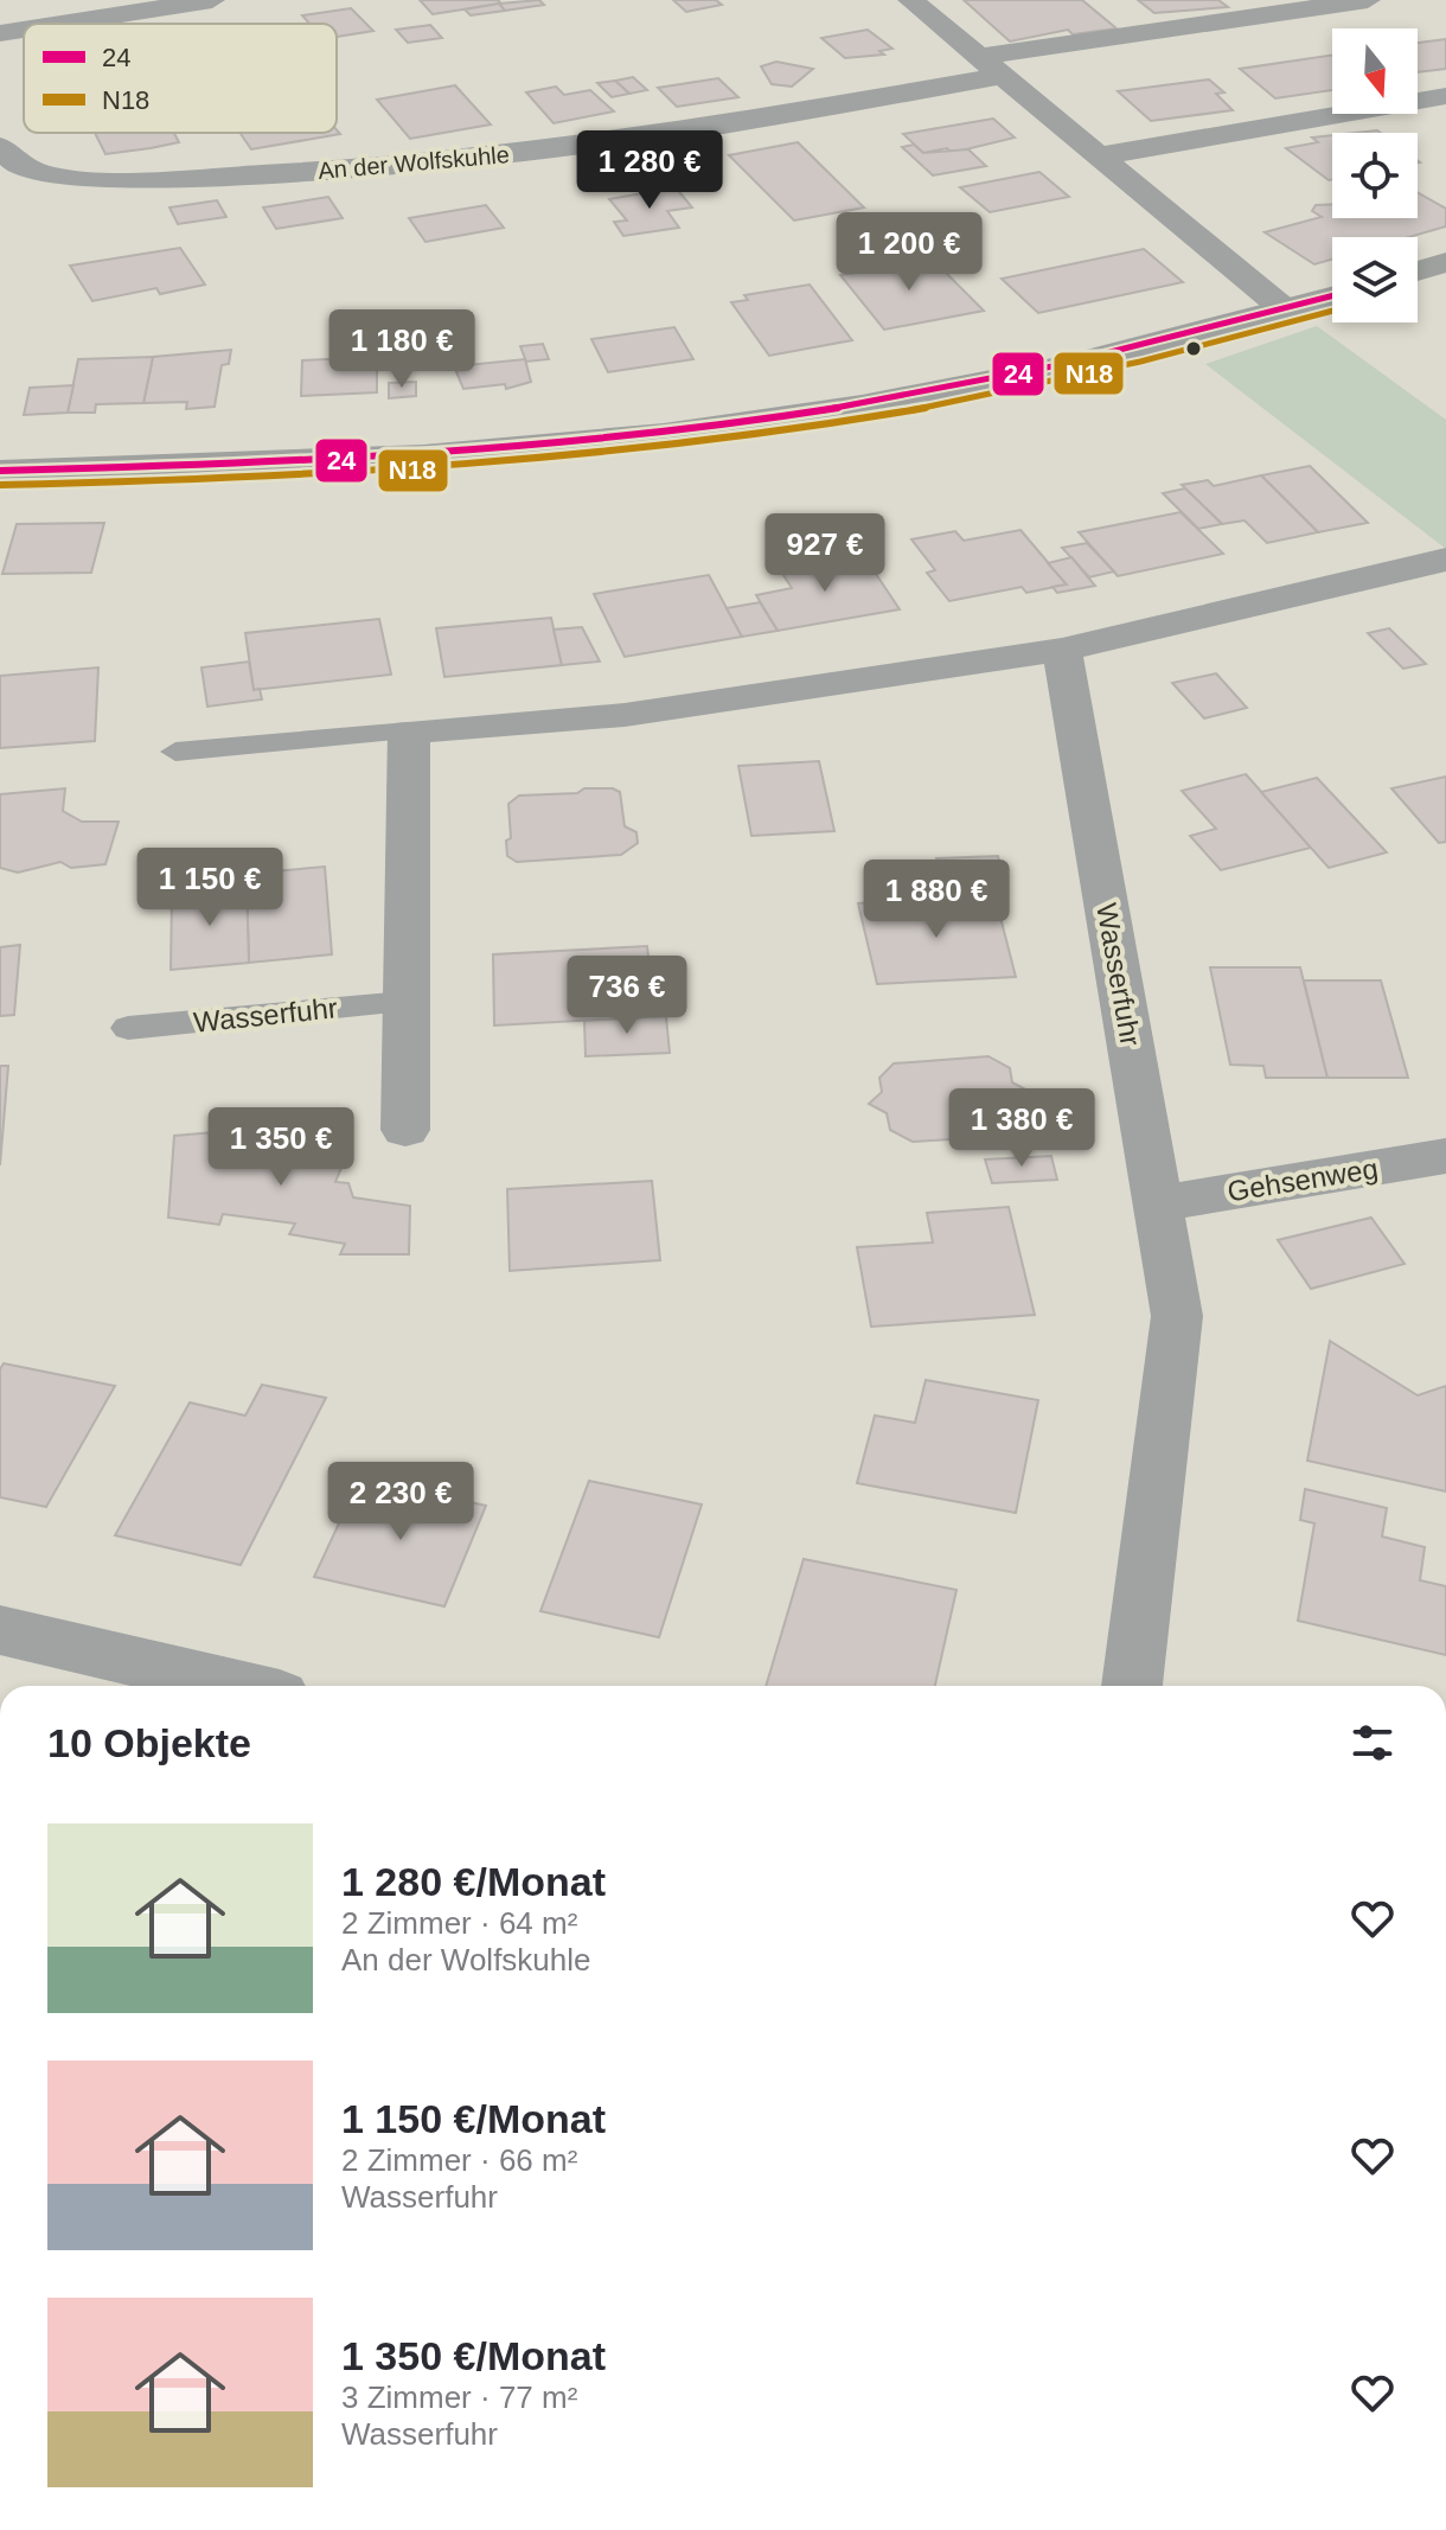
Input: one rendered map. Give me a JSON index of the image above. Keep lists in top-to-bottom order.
{
  "streets": {
    "street": ["An der Wolfskuhle", "Wasserfuhr", "Gehsenweg"]
  },
  "crossings": [
    ["Wasserfuhr", "Gehsenweg"]
  ],
  "lines": ["transit line 24", "transit line N18"],
  "legend": ["24", "N18"],
  "north": "bottom",
  "page": {
    "price": [
      "1 280 €",
      "1 200 €",
      "1 180 €",
      "927 €",
      "1 150 €",
      "1 880 €",
      "736 €",
      "1 380 €",
      "1 350 €",
      "2 230 €"
    ],
    "heading": "10 Objekte",
    "list": [
      {
        "name": "1 280 €/Monat",
        "note": "2 Zimmer · 64 m² · An der Wolfskuhle"
      },
      {
        "name": "1 150 €/Monat",
        "note": "2 Zimmer · 66 m² · Wasserfuhr"
      },
      {
        "name": "1 350 €/Monat",
        "note": "3 Zimmer · 77 m² · Wasserfuhr"
      }
    ]
  }
}
